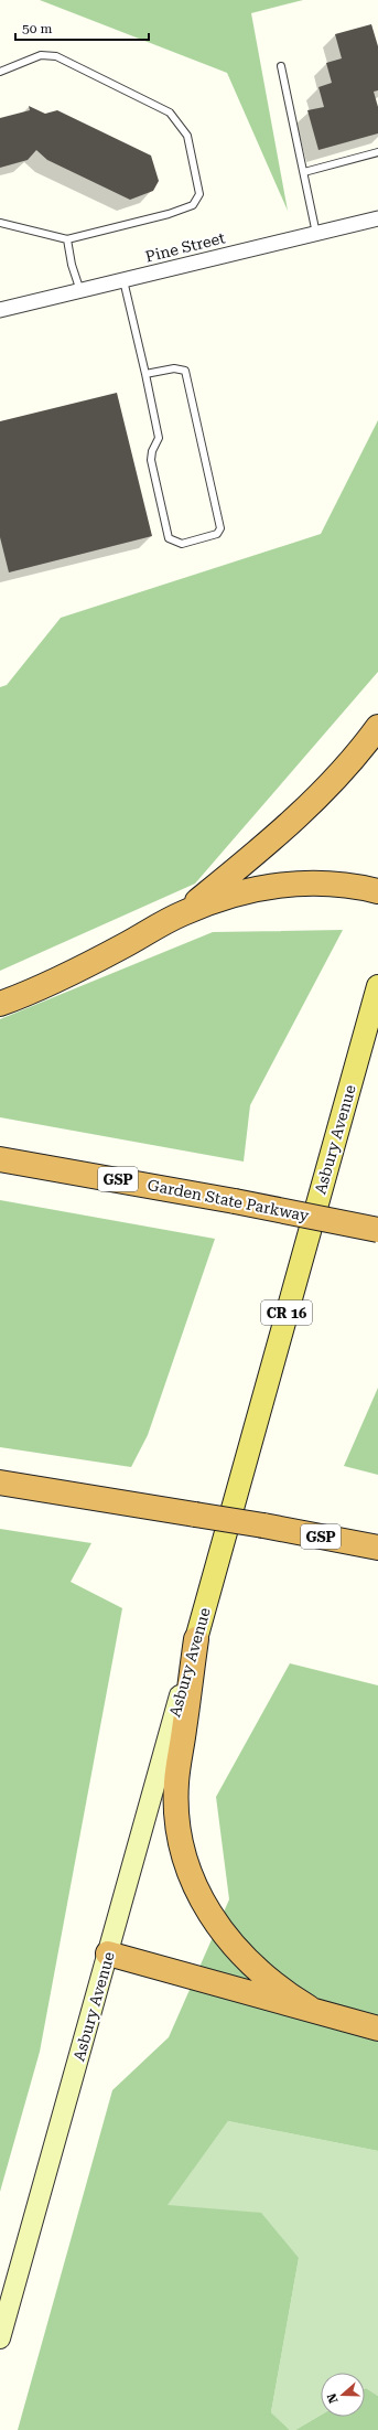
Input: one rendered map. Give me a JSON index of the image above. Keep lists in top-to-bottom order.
{
  "streets": {
    "highway": ["GSP", "Garden State Parkway"],
    "main road": ["Asbury Avenue", "CR 16"],
    "street": ["Pine Street"]
  },
  "scale_bar": "50 m",
  "north": "left"
}
